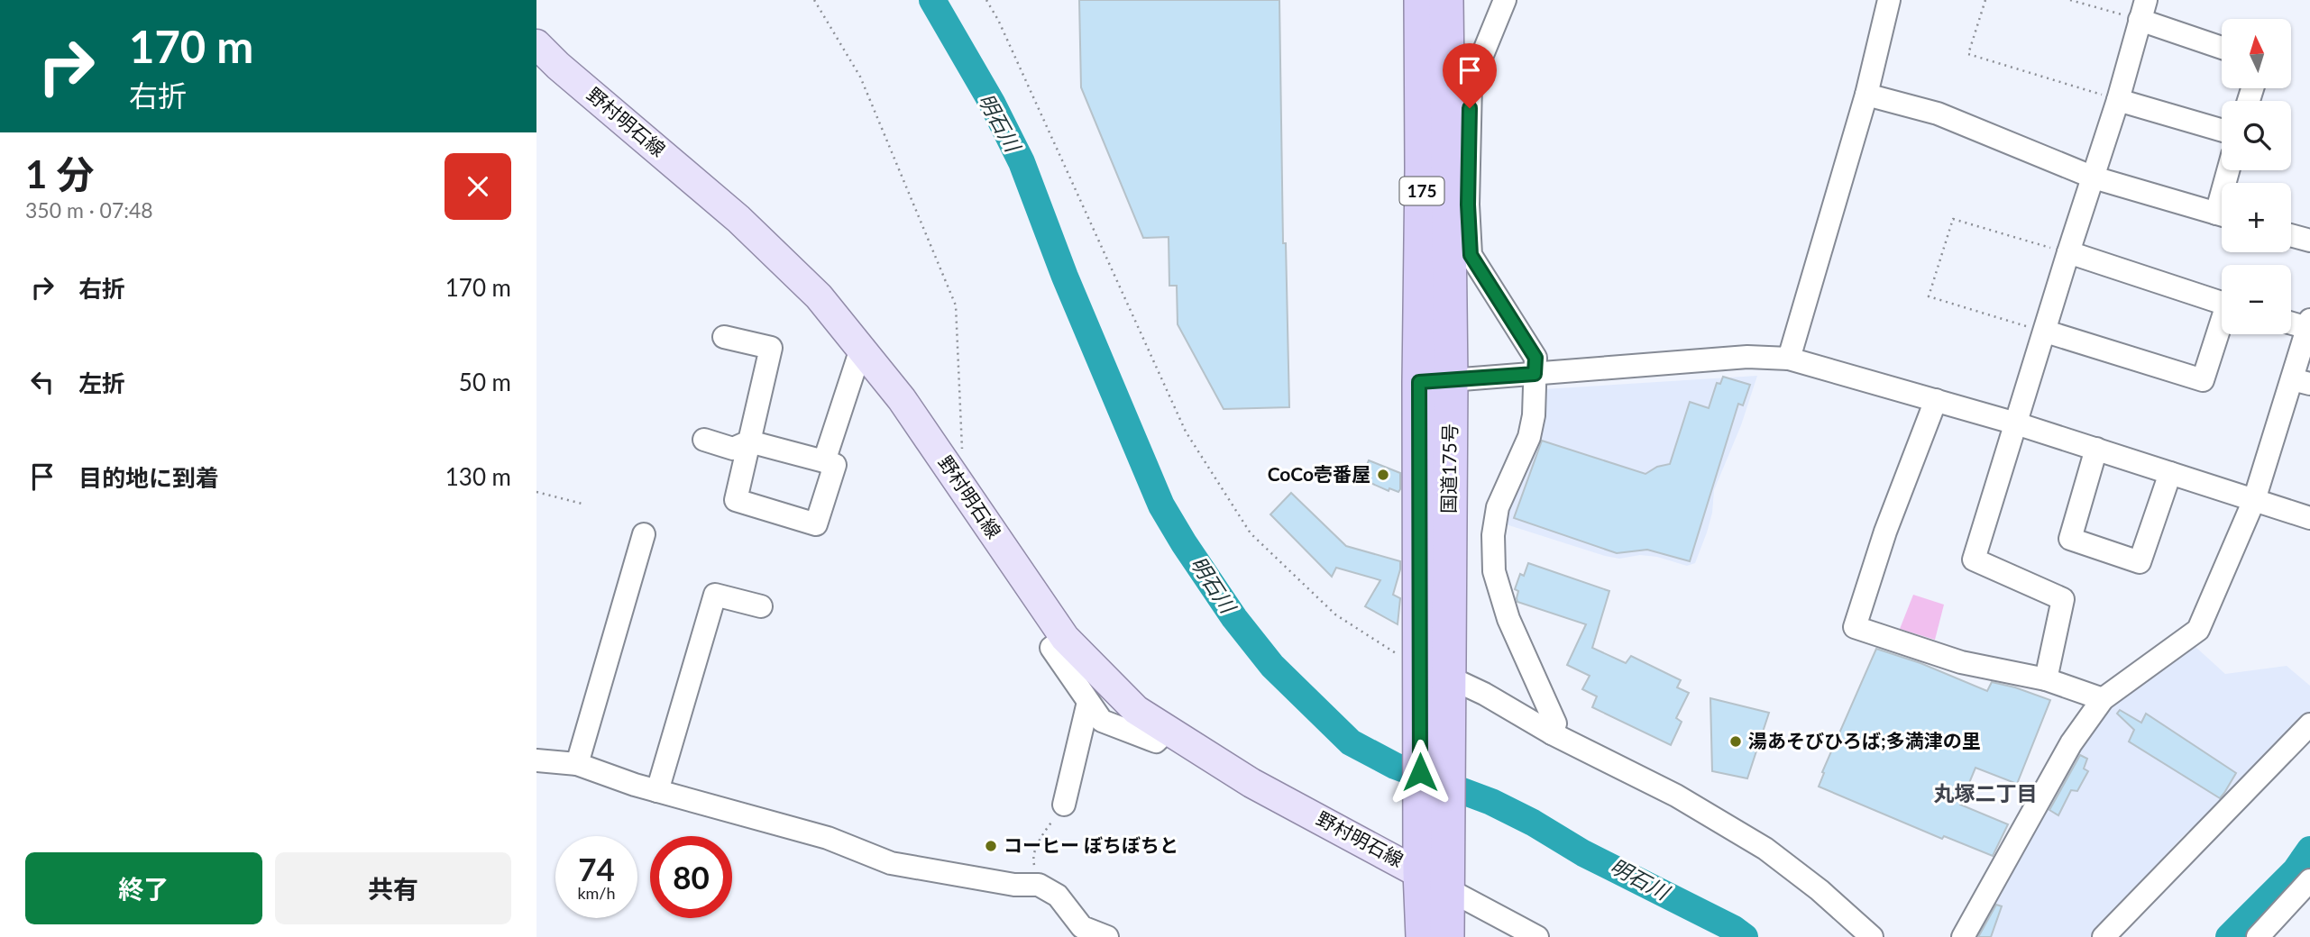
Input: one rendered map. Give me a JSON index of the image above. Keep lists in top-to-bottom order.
{
  "streets": {
    "highway": ["175", "国道175号"],
    "main road": ["野村明石線"]
  },
  "crossings": [
    ["野村明石線", "国道175号"]
  ],
  "districts": ["丸塚二丁目"],
  "water": ["明石川"],
  "places": ["CoCo壱番屋", "湯あそびひろば;多満津の里", "コーヒー ぼちぼちと"],
  "north": "top",
  "page": {
    "turn": ["170 m", "右折"],
    "map_buttons": ["+", "−"],
    "heading": ["1 分", "350 m · 07:48"],
    "list": [
      {
        "name": "右折",
        "value": "170 m"
      },
      {
        "name": "左折",
        "value": "50 m"
      },
      {
        "name": "目的地に到着",
        "value": "130 m"
      }
    ],
    "speed": "74 km/h",
    "limit": "80",
    "buttons": ["終了", "共有"]
  }
}
